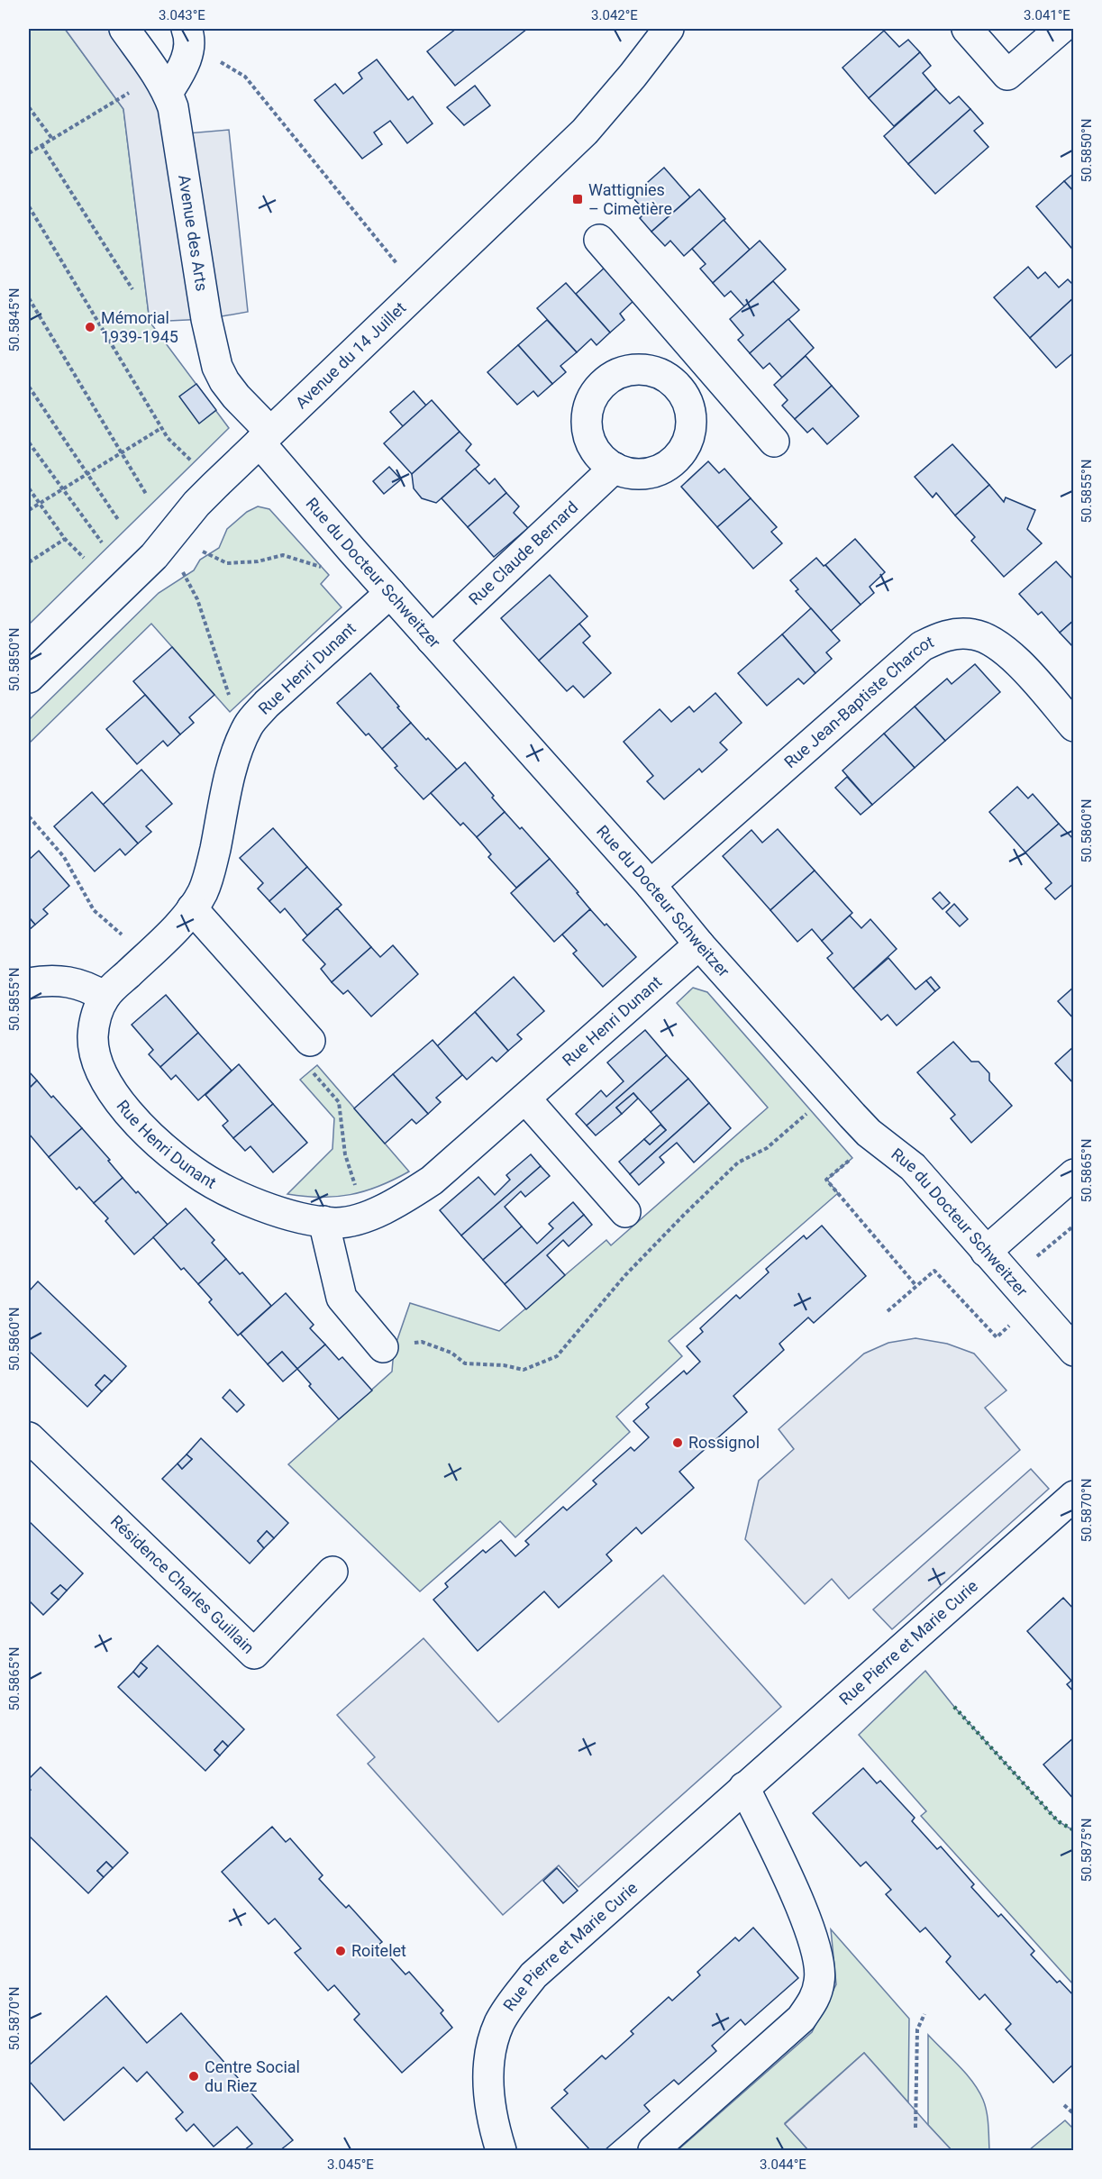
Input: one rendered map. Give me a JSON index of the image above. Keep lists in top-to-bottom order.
{
  "streets": {
    "street": [
      "Avenue des Arts",
      "Avenue du 14 Juillet",
      "Rue Claude Bernard",
      "Rue du Docteur Schweitzer",
      "Rue Henri Dunant",
      "Rue Jean-Baptiste Charcot",
      "Résidence Charles Guillain",
      "Rue Pierre et Marie Curie"
    ]
  },
  "crossings": [
    ["Avenue des Arts", "Avenue du 14 Juillet"],
    ["Avenue des Arts", "Rue du Docteur Schweitzer"],
    ["Avenue du 14 Juillet", "Rue du Docteur Schweitzer"],
    ["Rue Claude Bernard", "Rue du Docteur Schweitzer"],
    ["Rue du Docteur Schweitzer", "Rue Henri Dunant"],
    ["Rue du Docteur Schweitzer", "Rue Jean-Baptiste Charcot"]
  ],
  "places": {
    "transit": ["Wattignies – Cimetière"],
    "other": [
      "Mémorial 1939-1945",
      "Rossignol",
      "Roitelet",
      "Centre Social du Riez"
    ]
  },
  "coordinates": [
    "3.043°E",
    "3.042°E",
    "3.041°E",
    "50.5850°N",
    "50.5845°N",
    "50.5855°N",
    "50.5860°N",
    "50.5865°N",
    "50.5870°N",
    "50.5875°N",
    "3.045°E",
    "3.044°E"
  ]
}
